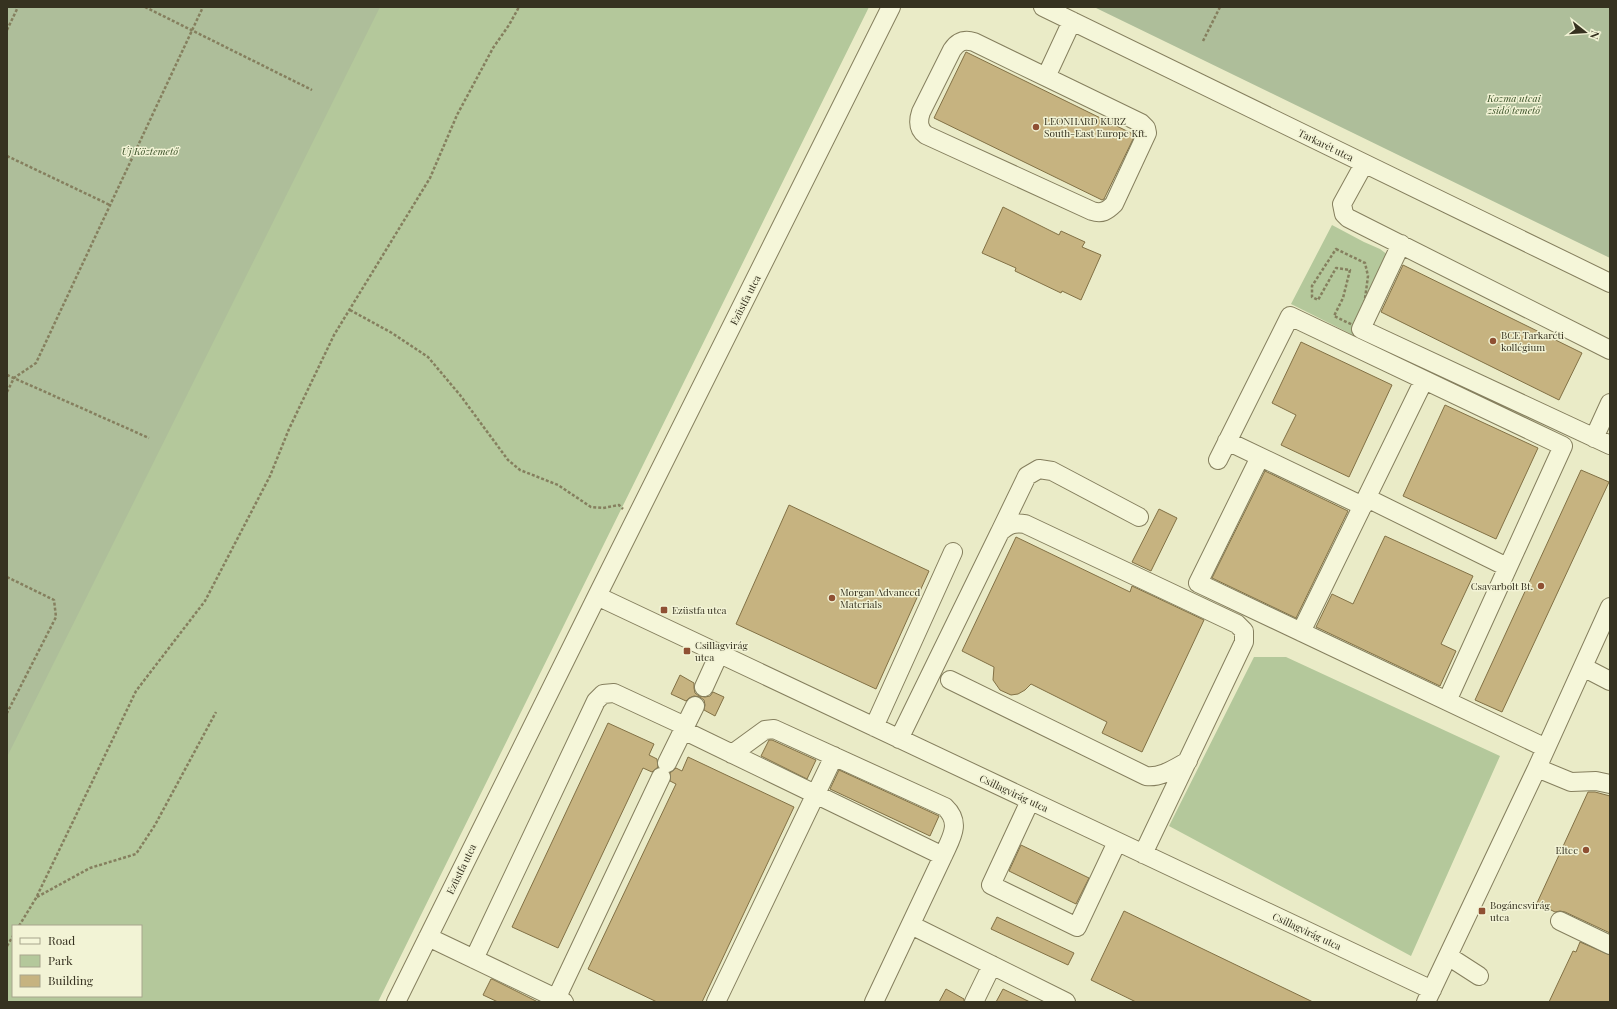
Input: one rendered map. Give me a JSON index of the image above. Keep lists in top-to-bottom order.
{
  "streets": {
    "street": ["Tarkarét utca", "Ezüstfa utca", "Csillagvirág utca"]
  },
  "crossings": [
    ["Ezüstfa utca", "Csillagvirág utca"]
  ],
  "parks": ["Kozma utcai zsidó temető", "Új Köztemető"],
  "places": {
    "other": [
      "LEONHARD KURZ South-East Europe Kft.",
      "BCE Tarkaréti kollégium",
      "Csavarbolt Bt.",
      "Morgan Advanced Materials",
      "Eltec"
    ],
    "transit": ["Ezüstfa utca", "Csillagvirág utca", "Bogáncsvirág utca"]
  },
  "legend": ["Road", "Park", "Building"],
  "north": "right"
}
